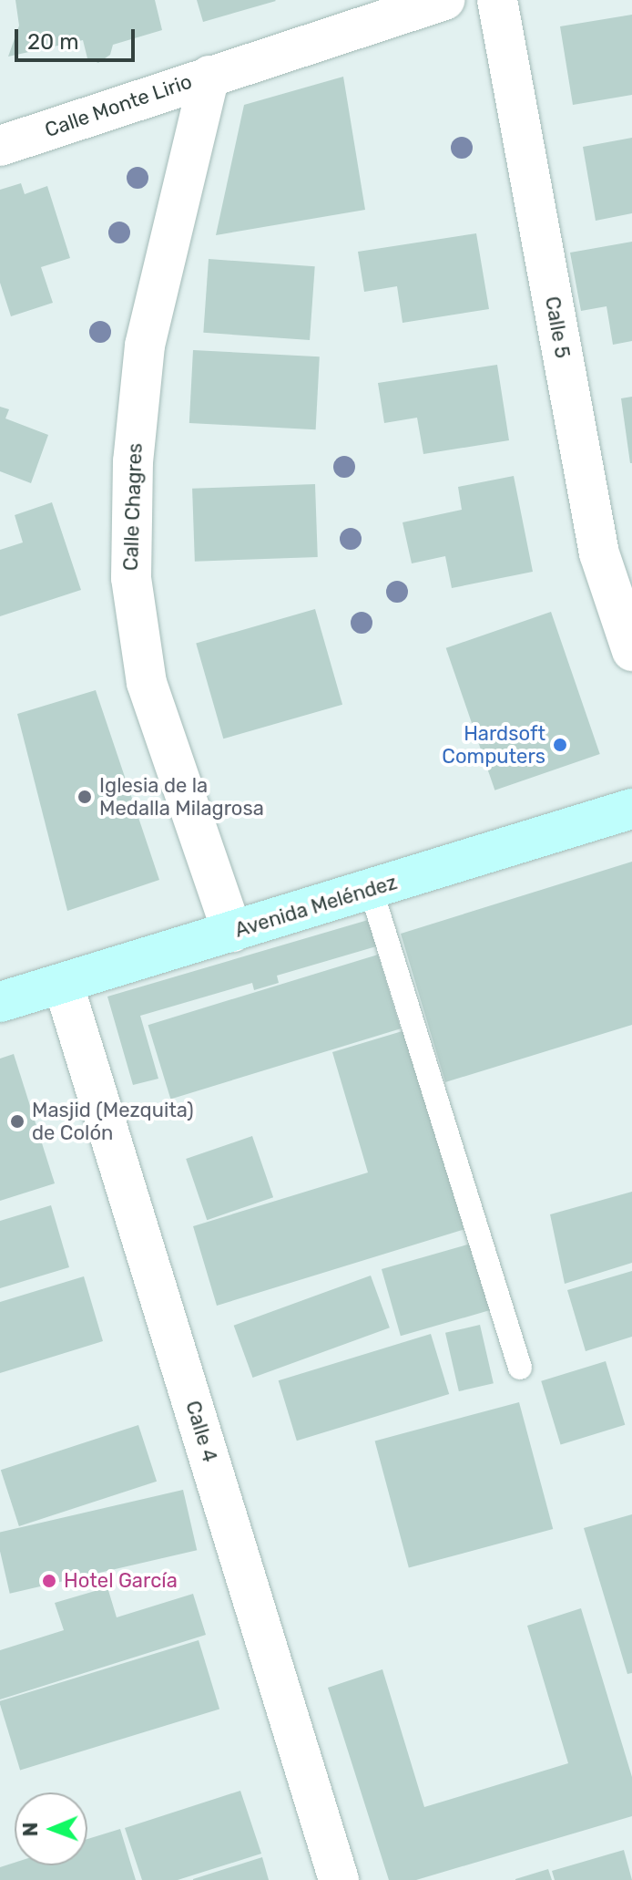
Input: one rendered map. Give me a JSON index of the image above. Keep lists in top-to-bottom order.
{
  "streets": {
    "street": [
      "Calle Monte Lirio",
      "Calle 5",
      "Calle Chagres",
      "Avenida Meléndez",
      "Calle 4"
    ]
  },
  "crossings": [
    ["Calle Monte Lirio", "Calle Chagres"],
    ["Calle Chagres", "Avenida Meléndez"],
    ["Avenida Meléndez", "Calle 4"]
  ],
  "places": [
    "Hardsoft Computers",
    "Iglesia de la Medalla Milagrosa",
    "Masjid (Mezquita) de Colón",
    "Hotel García"
  ],
  "scale_bar": "20 m",
  "north": "left"
}
